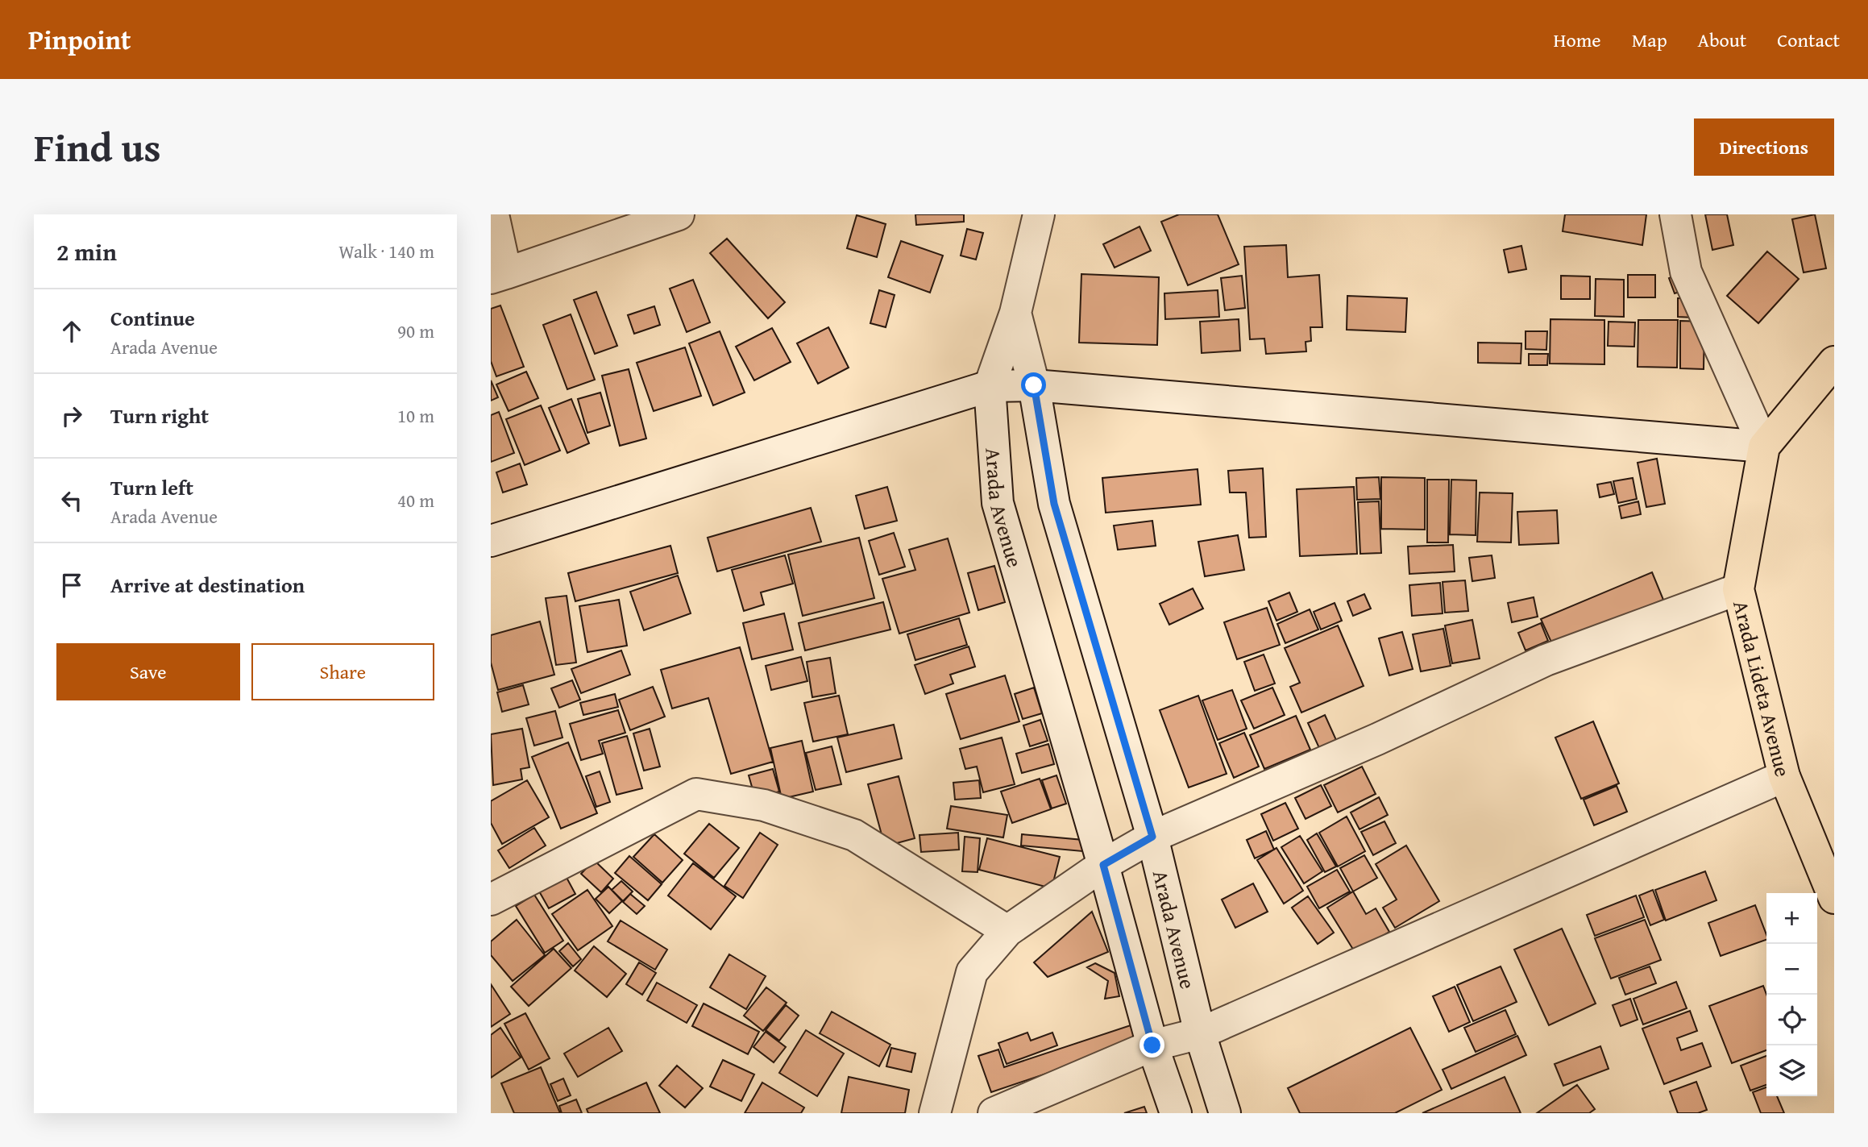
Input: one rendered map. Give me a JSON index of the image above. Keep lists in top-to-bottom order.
{
  "streets": {
    "highway": ["Arada Lideta Avenue"],
    "street": ["Arada Avenue"]
  },
  "page": {
    "header": "Pinpoint",
    "nav": [
      "Home",
      "Map",
      "About",
      "Contact"
    ],
    "title": "Find us",
    "buttons": [
      "Directions",
      ["Save", "Share"]
    ],
    "heading": ["2 min", "Walk · 140 m"],
    "list": [
      ["Continue", "Arada Avenue", "90 m"],
      ["Turn right", "10 m"],
      ["Turn left", "Arada Avenue", "40 m"],
      "Arrive at destination"
    ],
    "map_buttons": ["+", "−"]
  }
}
